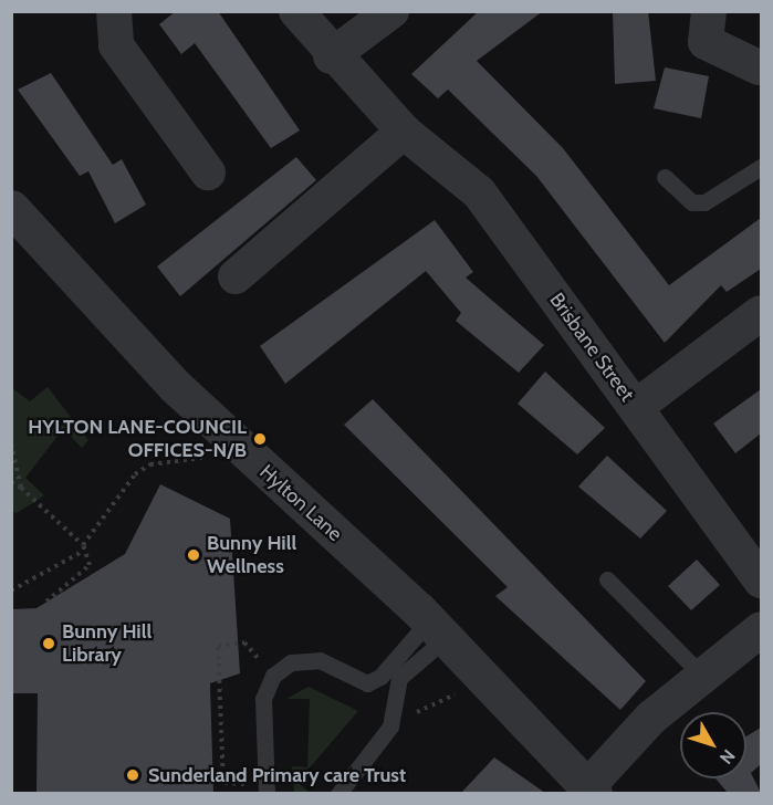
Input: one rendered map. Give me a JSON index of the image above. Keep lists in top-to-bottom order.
{
  "streets": {
    "street": ["Brisbane Street", "Hylton Lane"]
  },
  "places": [
    "HYLTON LANE-COUNCIL OFFICES-N/B",
    "Bunny Hill Wellness",
    "Bunny Hill Library",
    "Sunderland Primary care Trust"
  ],
  "north": "bottom right"
}
